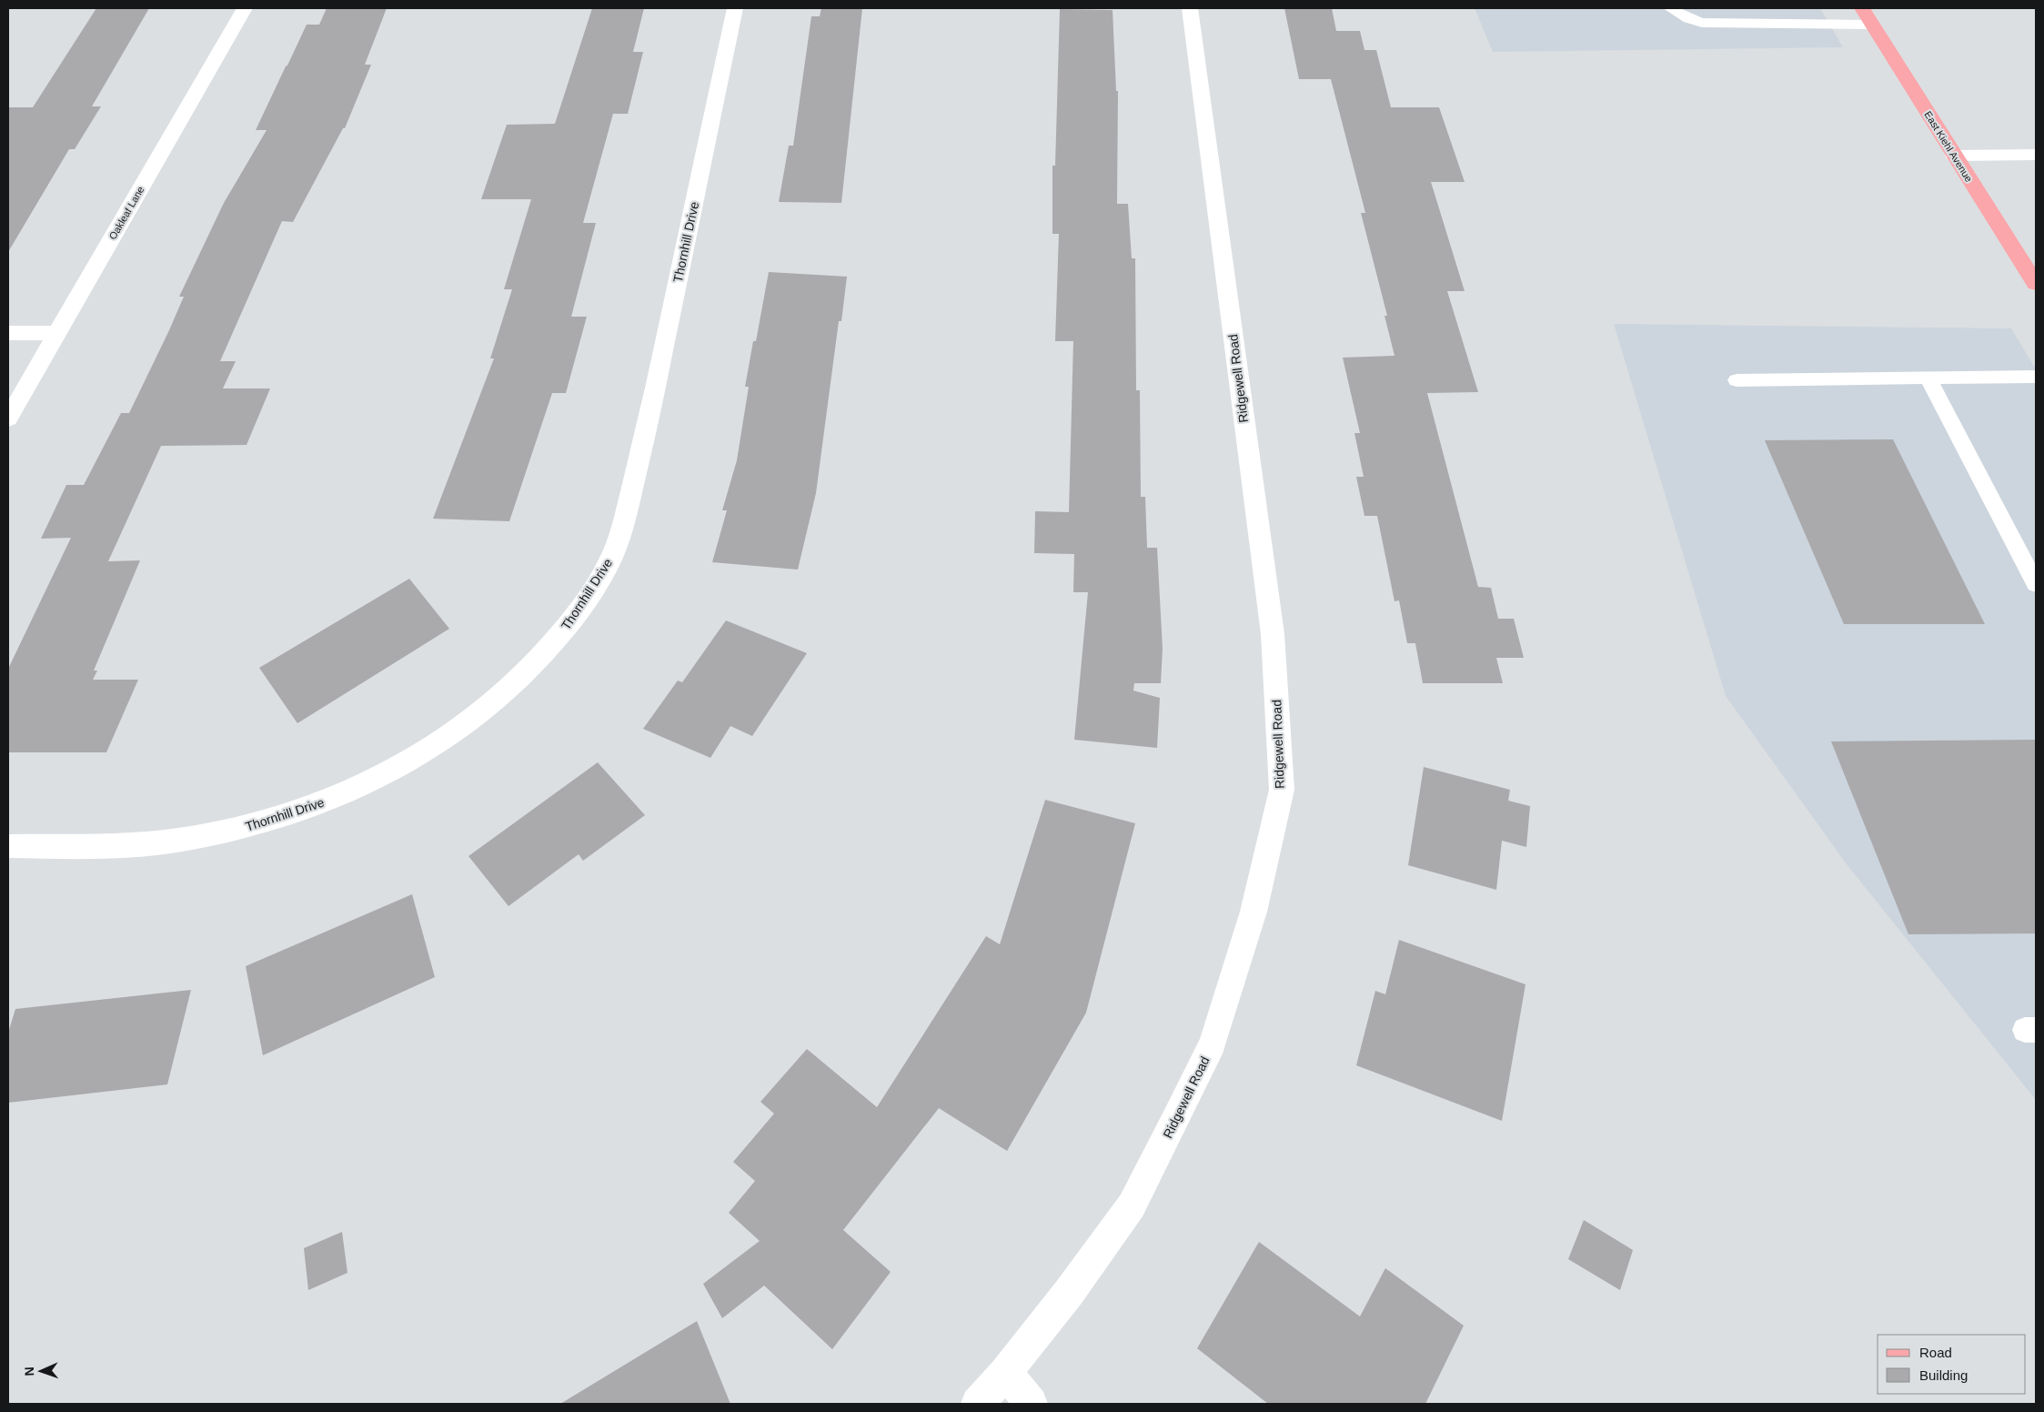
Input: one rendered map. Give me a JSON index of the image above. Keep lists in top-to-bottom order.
{
  "streets": {
    "main road": ["East Kiehl Avenue"],
    "street": ["Oakleaf Lane", "Thornhill Drive", "Ridgewell Road"]
  },
  "legend": ["Road", "Building"],
  "north": "left"
}
